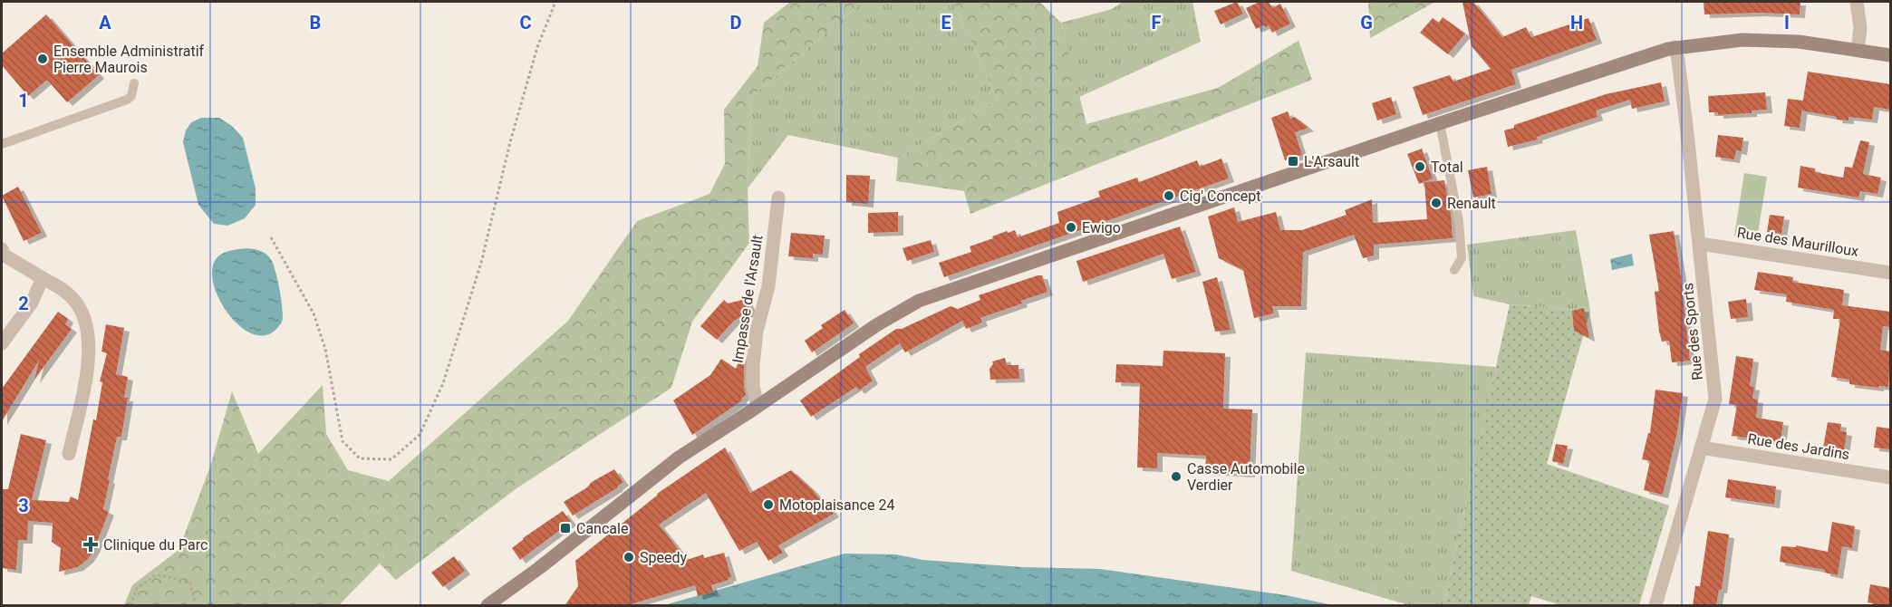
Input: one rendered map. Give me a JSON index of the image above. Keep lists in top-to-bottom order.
{
  "streets": {
    "street": [
      "Rue des Maurilloux",
      "Impasse de l'Arsault",
      "Rue des Sports",
      "Rue des Jardins"
    ]
  },
  "crossings": [
    ["Rue des Maurilloux", "Rue des Sports"],
    ["Rue des Sports", "Rue des Jardins"]
  ],
  "places": {
    "other": [
      "Ensemble Administratif Pierre Maurois",
      "Total",
      "Cig' Concept",
      "Renault",
      "Ewigo",
      "Casse Automobile Verdier",
      "Motoplaisance 24",
      "Speedy"
    ],
    "transit": ["L'Arsault", "Cancale"],
    "health": ["Clinique du Parc"]
  },
  "grid": {
    "columns": [
      "A",
      "B",
      "C",
      "D",
      "E",
      "F",
      "G",
      "H",
      "I"
    ],
    "rows": ["1", "2", "3"]
  }
}
